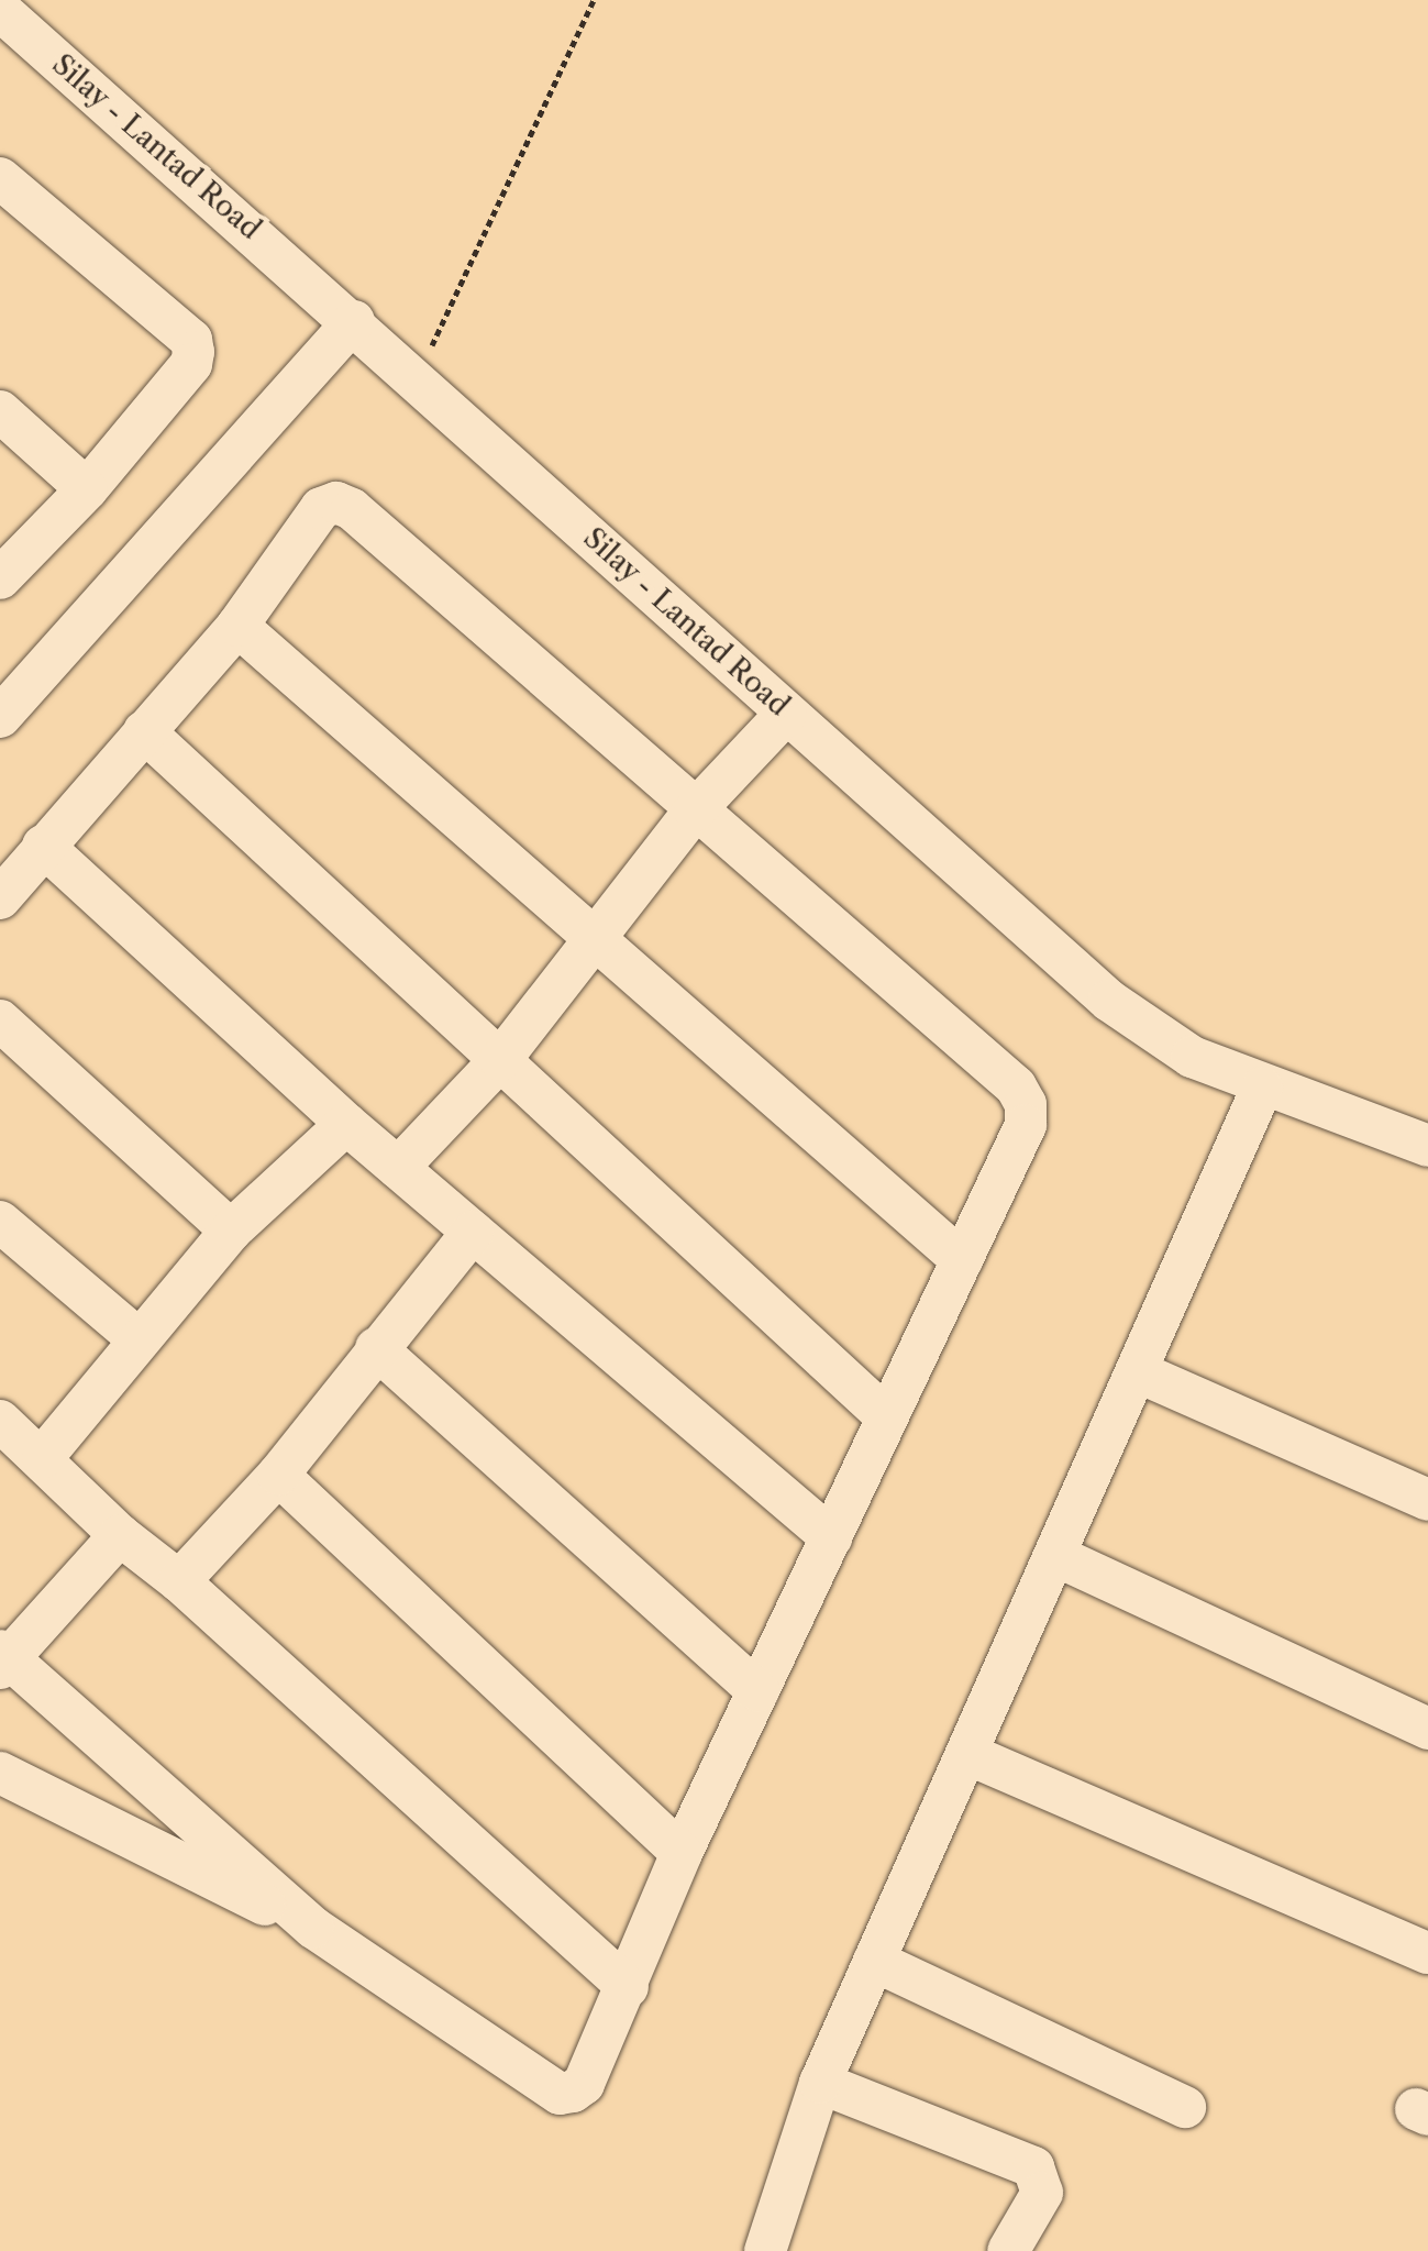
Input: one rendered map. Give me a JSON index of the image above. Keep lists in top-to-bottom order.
{
  "streets": {
    "street": ["Silay - Lantad Road"]
  }
}
